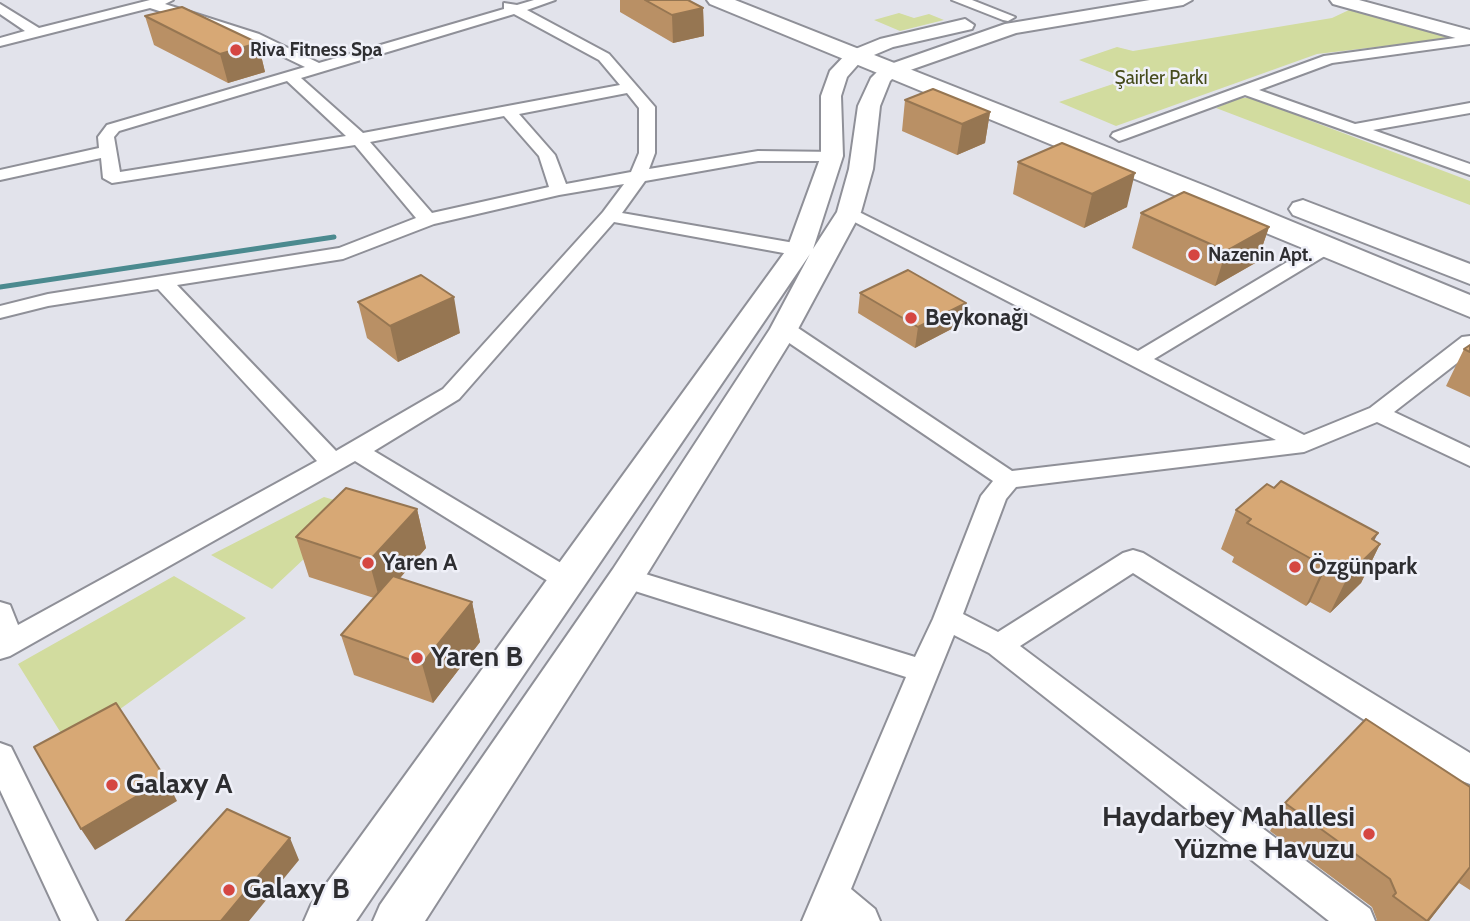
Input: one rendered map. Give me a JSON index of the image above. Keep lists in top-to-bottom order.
{
  "parks": ["Şairler Parkı"],
  "places": [
    "Riva Fitness Spa",
    "Nazenin Apt.",
    "Beykonağı",
    "Yaren A",
    "Özgünpark",
    "Yaren B",
    "Galaxy A",
    "Haydarbey Mahallesi Yüzme Havuzu",
    "Galaxy B"
  ]
}
